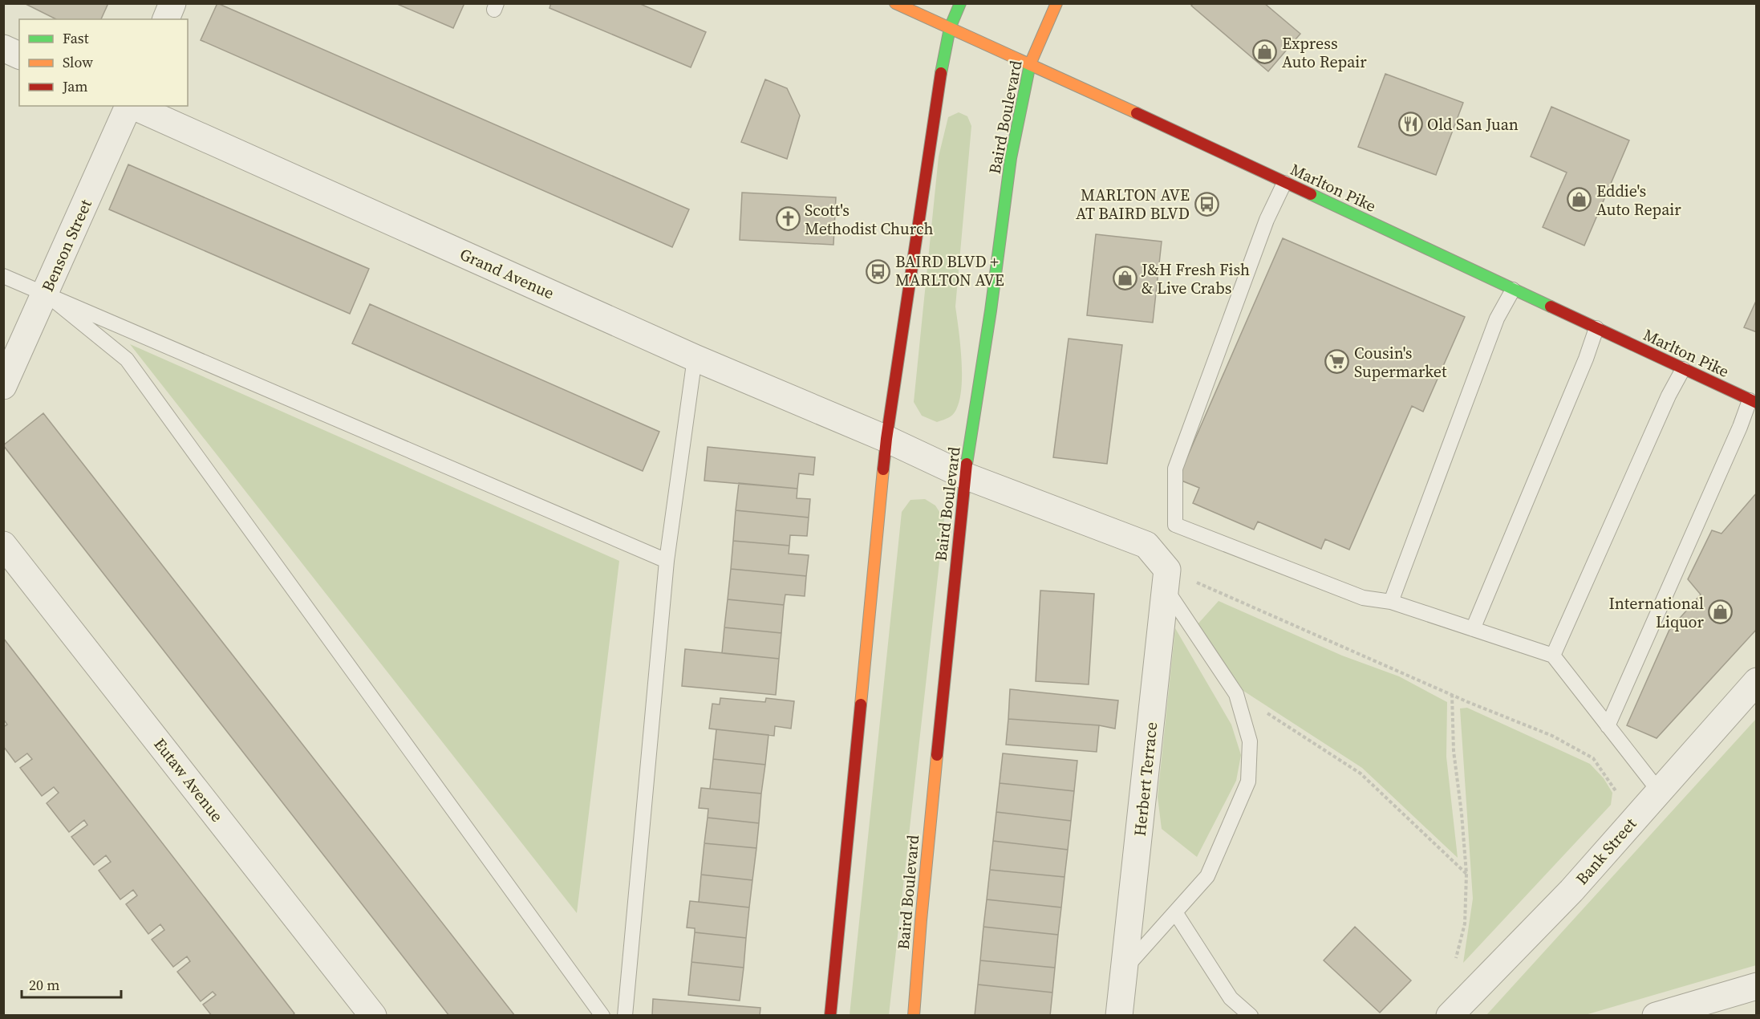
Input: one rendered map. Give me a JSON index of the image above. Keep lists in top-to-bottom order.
{
  "streets": {
    "main road": ["Baird Boulevard", "Marlton Pike"],
    "street": [
      "Benson Street",
      "Grand Avenue",
      "Herbert Terrace",
      "Eutaw Avenue",
      "Bank Street"
    ]
  },
  "crossings": [
    ["Baird Boulevard", "Marlton Pike"]
  ],
  "places": {
    "shop": [
      "Express Auto Repair",
      "Eddie's Auto Repair",
      "J&H Fresh Fish & Live Crabs",
      "International Liquor"
    ],
    "restaurant": ["Old San Juan"],
    "bus stop": ["MARLTON AVE AT BAIRD BLVD", "BAIRD BLVD + MARLTON AVE"],
    "church": ["Scott's Methodist Church"],
    "supermarket": ["Cousin's Supermarket"]
  },
  "legend": ["Fast", "Slow", "Jam"],
  "scale_bar": "20 m"
}
